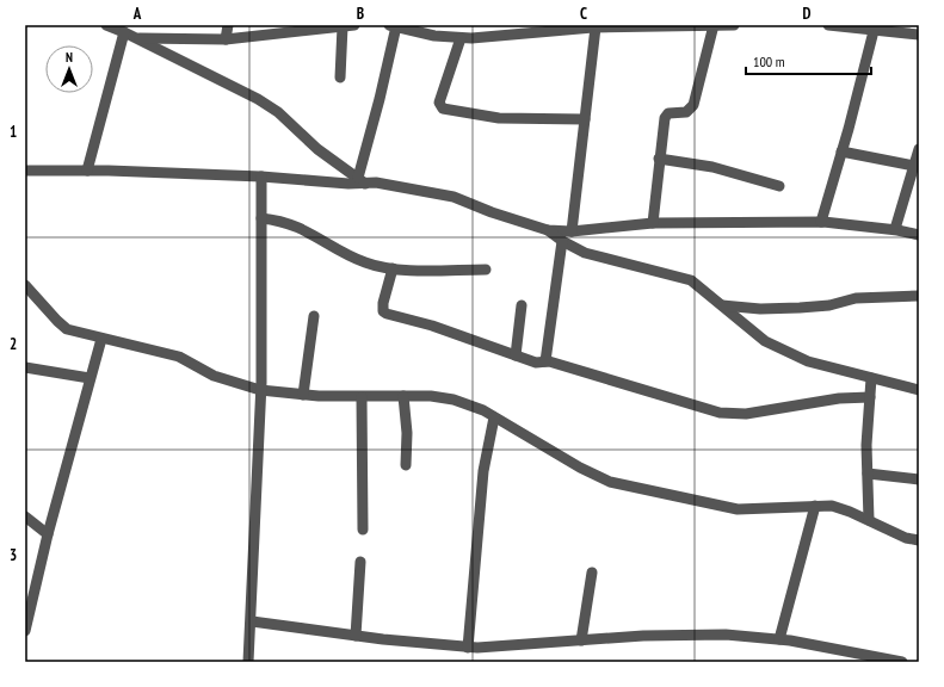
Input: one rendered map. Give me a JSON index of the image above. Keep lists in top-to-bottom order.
{
  "scale_bar": "100 m",
  "north": "top",
  "grid": {
    "columns": [
      "A",
      "B",
      "C",
      "D"
    ],
    "rows": ["1", "2", "3"]
  }
}
